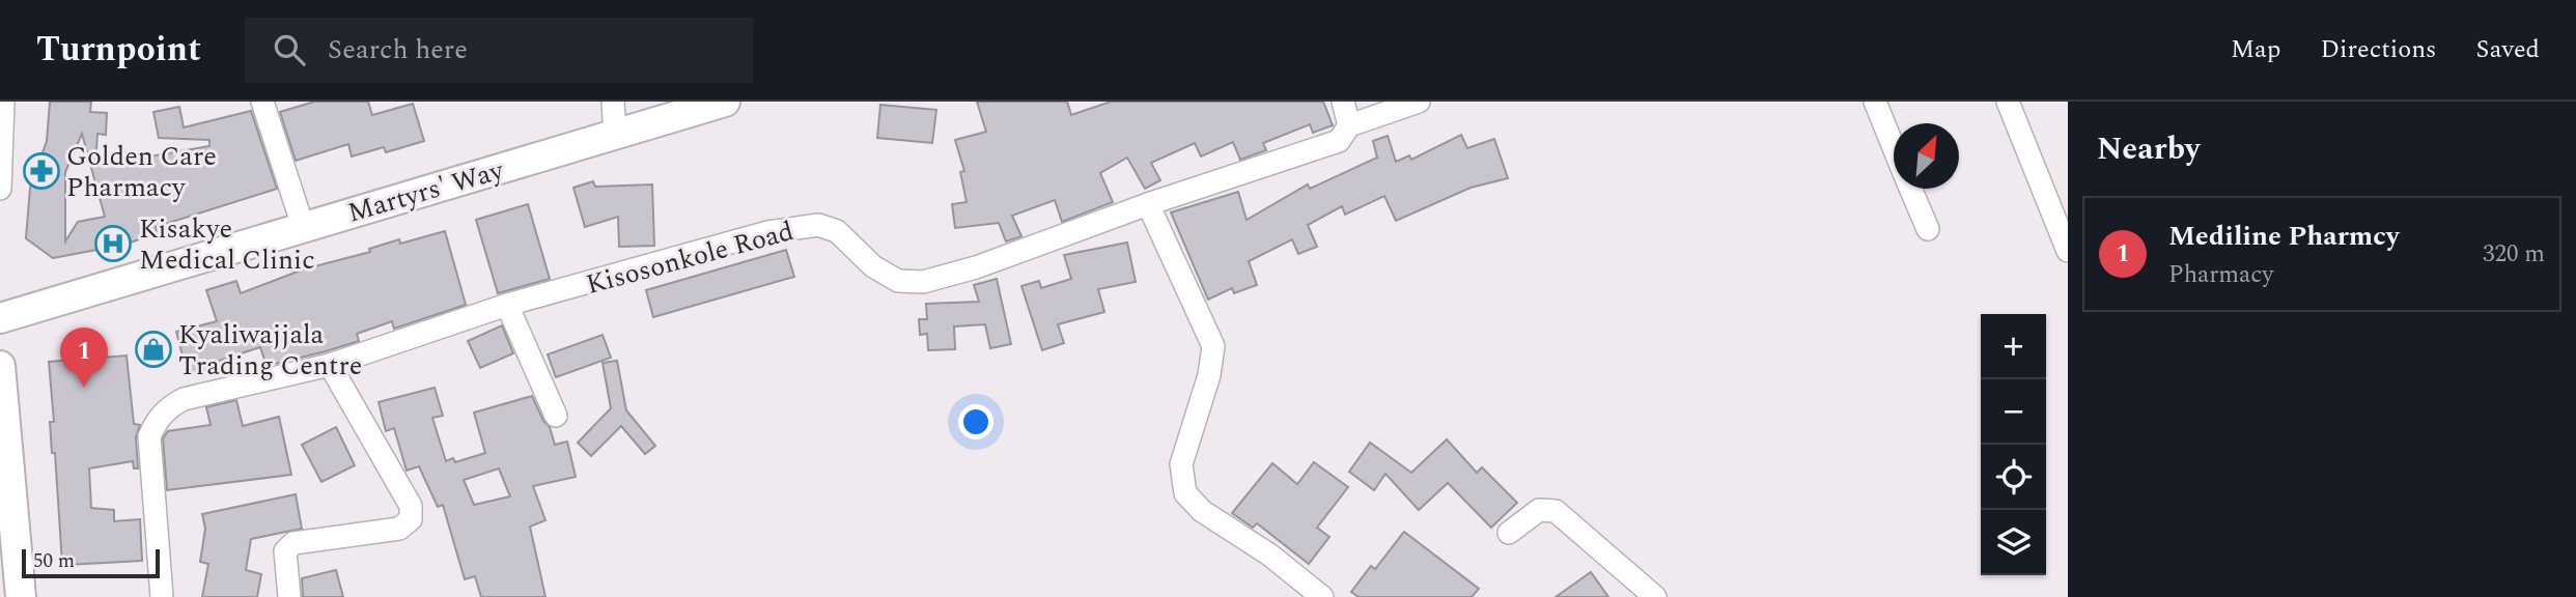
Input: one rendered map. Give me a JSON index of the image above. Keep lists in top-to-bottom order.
{
  "streets": {
    "main road": ["Martyrs' Way"],
    "street": ["Kisosonkole Road"]
  },
  "places": {
    "pharmacy": ["Golden Care Pharmacy"],
    "hospital": ["Kisakye Medical Clinic"],
    "shop": ["Kyaliwajjala Trading Centre"]
  },
  "scale_bar": "50 m",
  "north": "top right",
  "page": {
    "header": "Turnpoint",
    "search": "Search here",
    "nav": ["Map", "Directions", "Saved"],
    "heading": "Nearby",
    "list": [
      {
        "mark": "1",
        "name": "Mediline Pharmcy",
        "note": "Pharmacy",
        "value": "320 m"
      }
    ],
    "map_buttons": ["+", "−"],
    "pins": "1",
    "scale": "50 m"
  }
}
